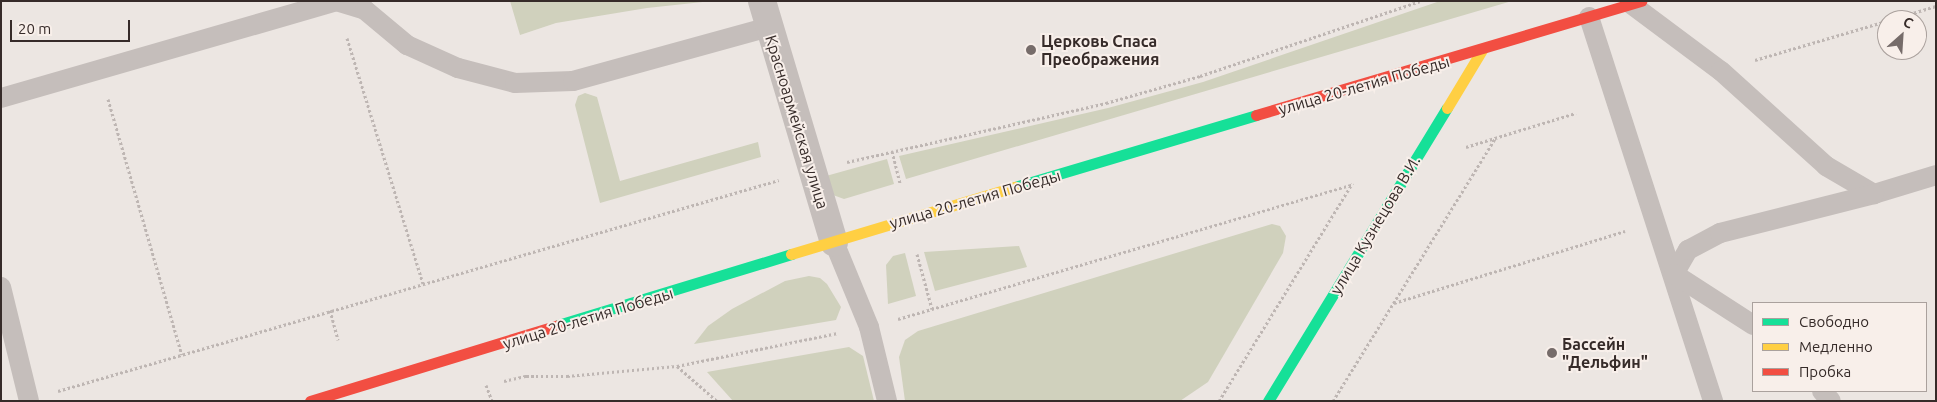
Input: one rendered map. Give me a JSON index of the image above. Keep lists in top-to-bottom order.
{
  "streets": {
    "street": ["улица 20-летия Победы", "Красноармейская улица", "улица Кузнецова В.И."]
  },
  "crossings": [
    ["улица 20-летия Победы", "Красноармейская улица"],
    ["улица 20-летия Победы", "улица Кузнецова В.И."]
  ],
  "places": ["Церковь Спаса Преображения", "Бассейн \"Дельфин\""],
  "legend": ["Свободно", "Медленно", "Пробка"],
  "scale_bar": "20 m",
  "north": "top right"
}
